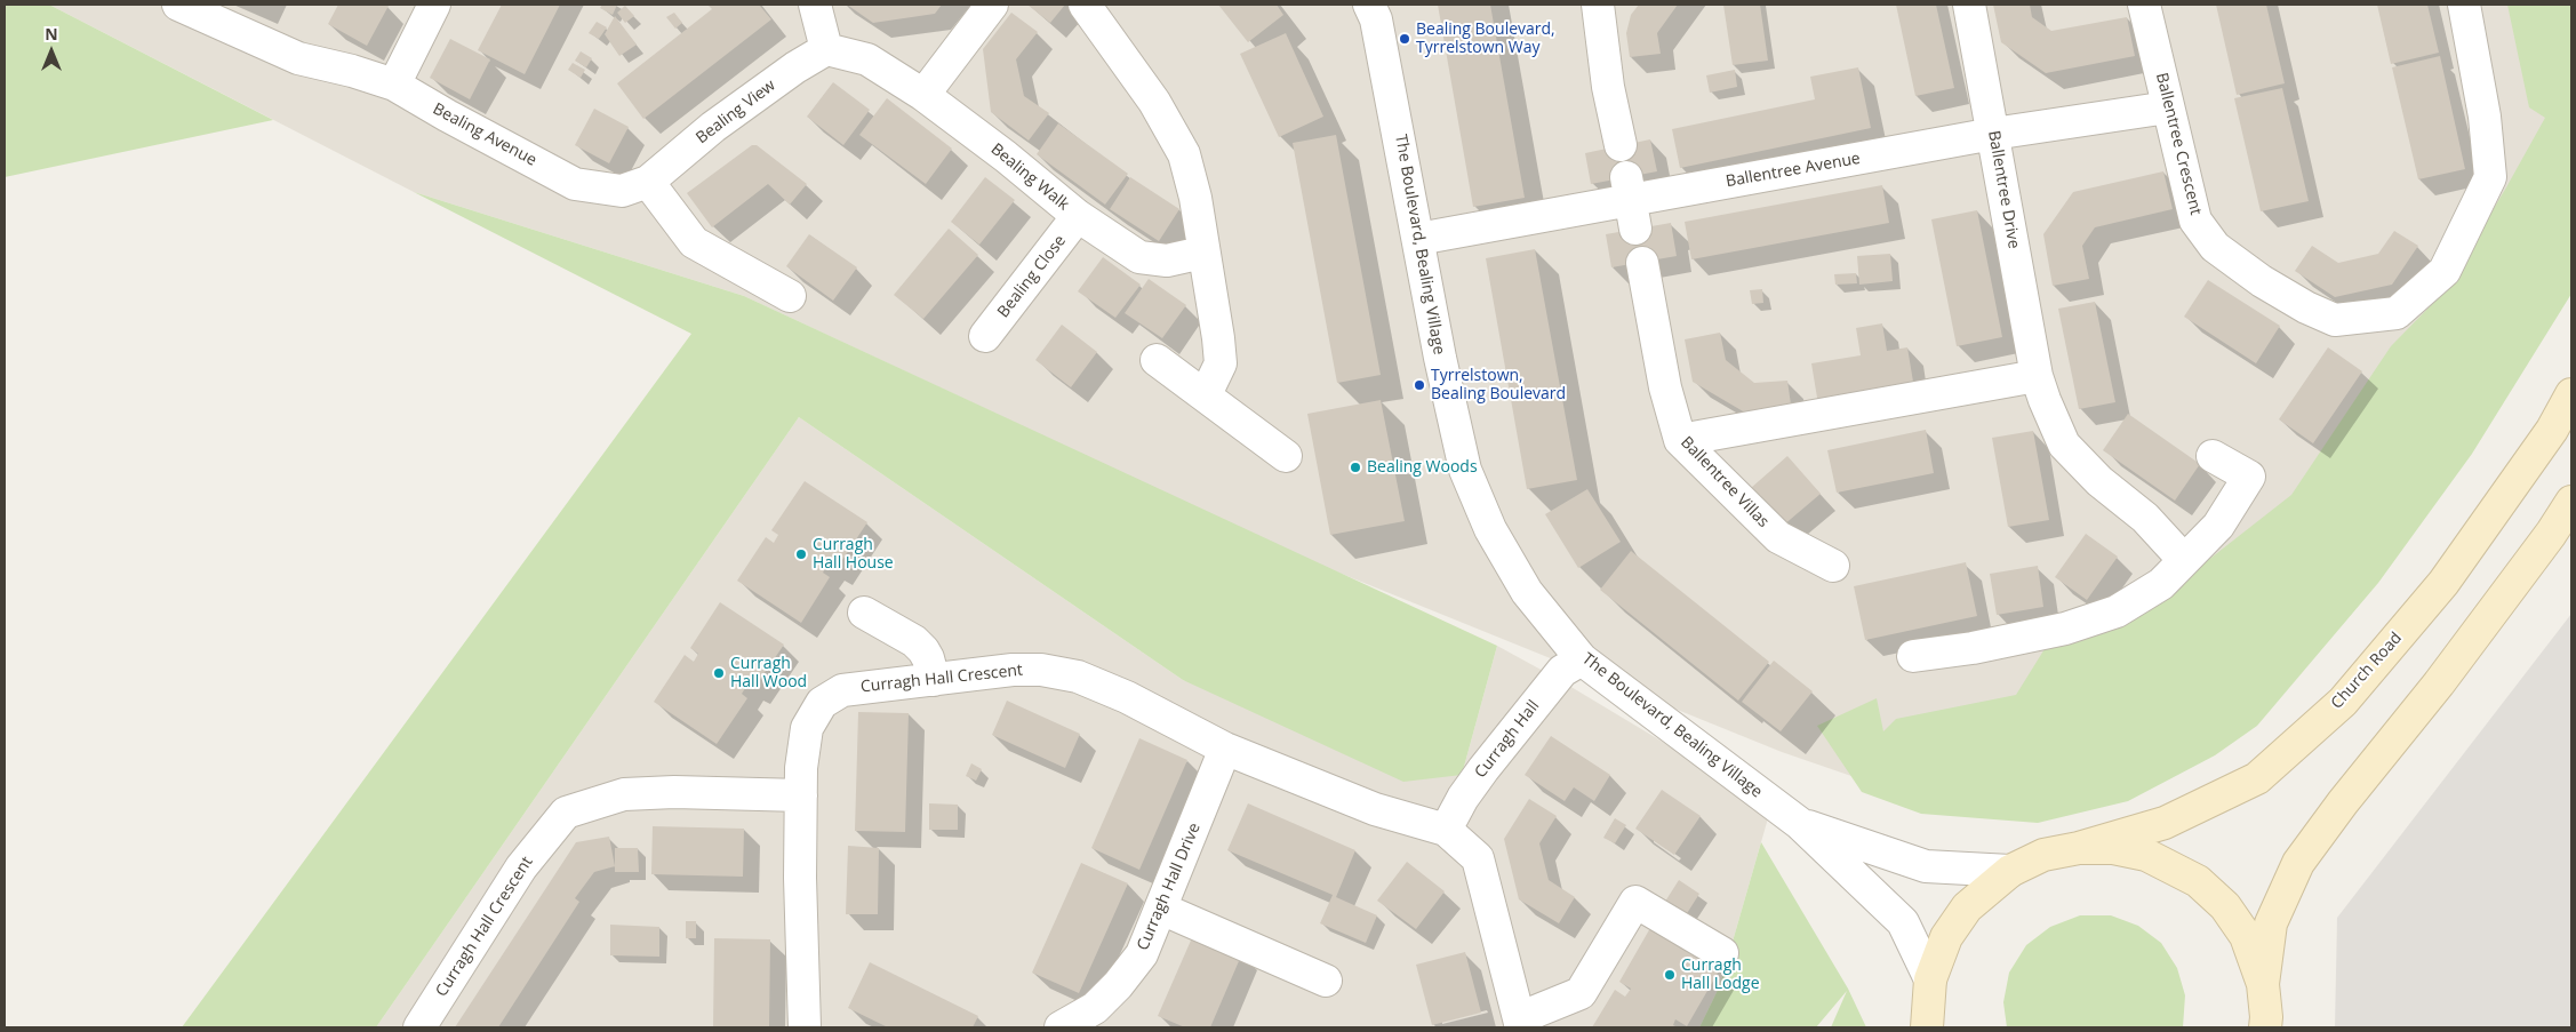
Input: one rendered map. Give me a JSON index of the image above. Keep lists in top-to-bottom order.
{
  "streets": {
    "main road": ["Church Road"],
    "street": [
      "Bealing View",
      "Bealing Avenue",
      "Ballentree Crescent",
      "Ballentree Avenue",
      "Bealing Walk",
      "Ballentree Drive",
      "The Boulevard, Bealing Village",
      "Bealing Close",
      "Ballentree Villas",
      "Curragh Hall Crescent",
      "Curragh Hall",
      "Curragh Hall Drive"
    ]
  },
  "crossings": [
    ["Bealing View", "Bealing Avenue"],
    ["Bealing View", "Bealing Walk"],
    ["Ballentree Crescent", "Ballentree Avenue"],
    ["Ballentree Avenue", "Ballentree Drive"],
    ["Ballentree Avenue", "The Boulevard, Bealing Village"],
    ["Bealing Walk", "Bealing Close"],
    ["The Boulevard, Bealing Village", "Curragh Hall"],
    ["Curragh Hall Crescent", "Curragh Hall"],
    ["Curragh Hall Crescent", "Curragh Hall Drive"]
  ],
  "places": [
    "Bealing Boulevard, Tyrrelstown Way",
    "Tyrrelstown, Bealing Boulevard",
    "Bealing Woods",
    "Curragh Hall House",
    "Curragh Hall Wood",
    "Curragh Hall Lodge"
  ],
  "north": "top"
}
